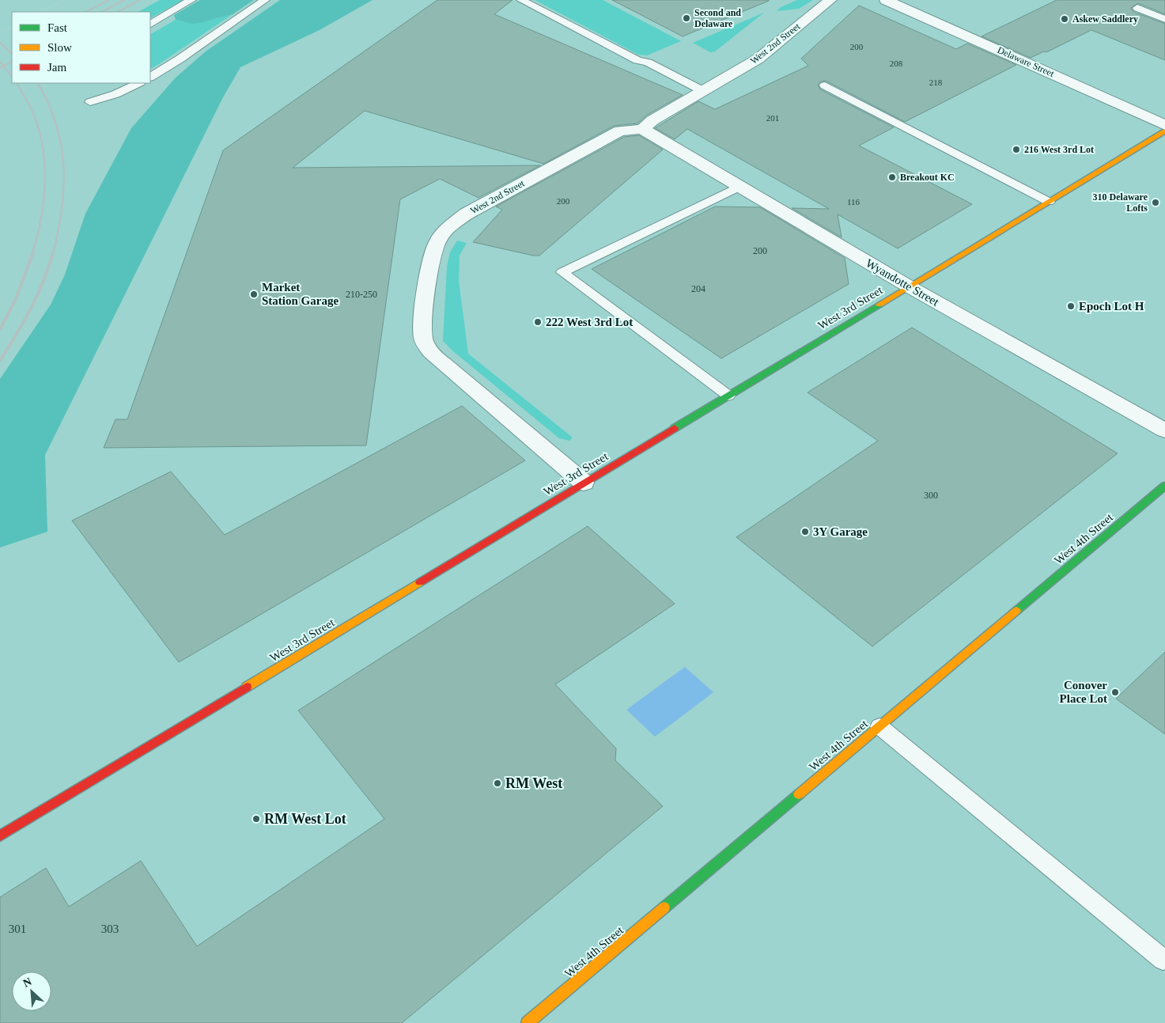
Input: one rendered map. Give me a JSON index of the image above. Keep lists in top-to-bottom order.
{
  "streets": {
    "street": [
      "West 2nd Street",
      "Delaware Street",
      "Wyandotte Street",
      "West 3rd Street",
      "West 4th Street"
    ]
  },
  "crossings": [
    ["West 2nd Street", "Wyandotte Street"],
    ["West 2nd Street", "West 3rd Street"],
    ["Wyandotte Street", "West 3rd Street"]
  ],
  "places": [
    "Second and Delaware",
    "Askew Saddlery",
    "216 West 3rd Lot",
    "Breakout KC",
    "310 Delaware Lofts",
    "Market Station Garage",
    "Epoch Lot H",
    "222 West 3rd Lot",
    "3Y Garage",
    "Conover Place Lot",
    "RM West",
    "RM West Lot"
  ],
  "house_numbers": [
    "200",
    "208",
    "218",
    "201",
    "200",
    "116",
    "200",
    "204",
    "210-250",
    "300",
    "301",
    "303"
  ],
  "legend": ["Fast", "Slow", "Jam"],
  "north": "top left"
}
